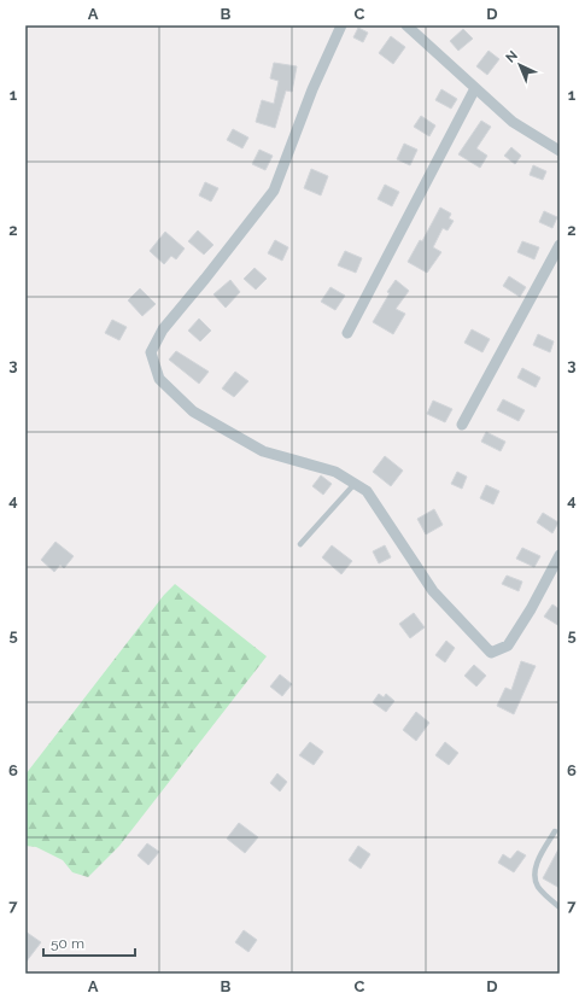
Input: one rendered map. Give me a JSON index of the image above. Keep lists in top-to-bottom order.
{
  "scale_bar": "50 m",
  "north": "top left",
  "grid": {
    "columns": [
      "A",
      "B",
      "C",
      "D"
    ],
    "rows": [
      "1",
      "2",
      "3",
      "4",
      "5",
      "6",
      "7"
    ]
  }
}
